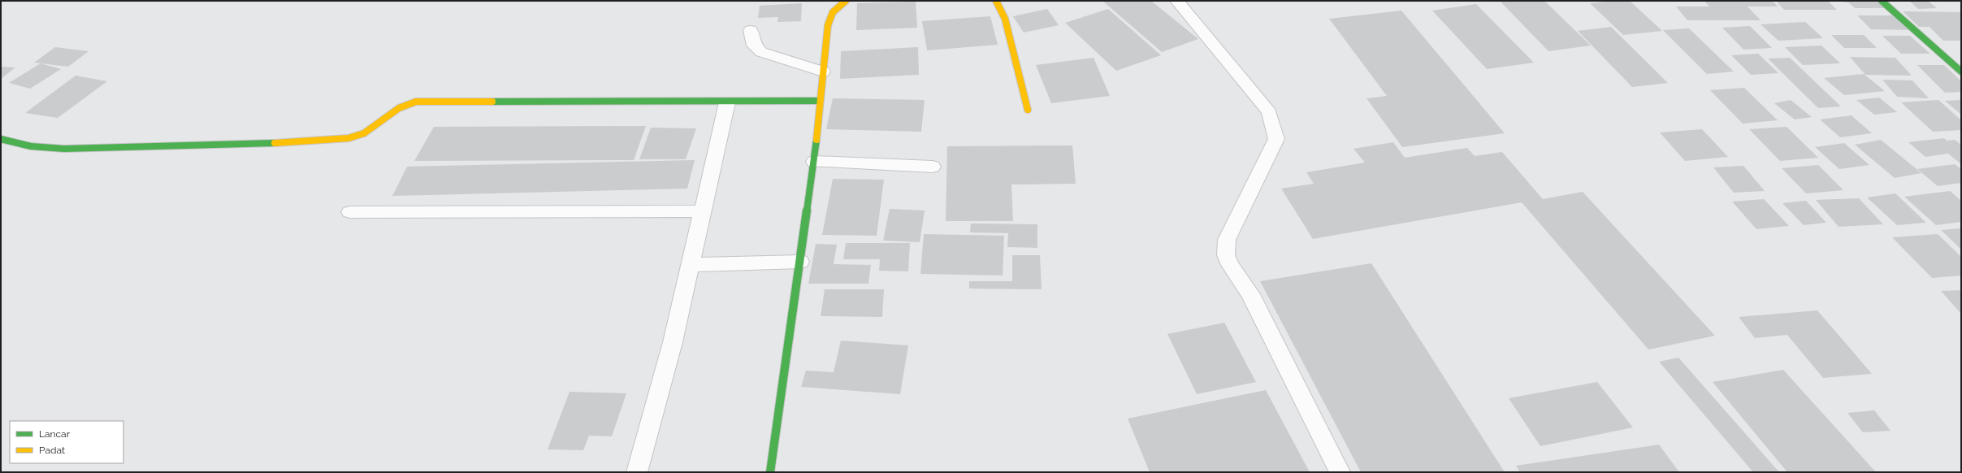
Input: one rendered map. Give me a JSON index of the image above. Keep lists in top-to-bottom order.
{
  "legend": ["Lancar", "Padat"]
}
